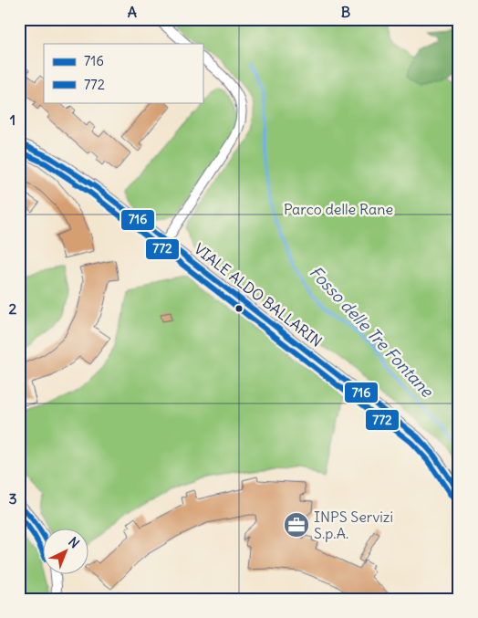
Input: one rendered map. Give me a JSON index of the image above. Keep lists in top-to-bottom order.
{
  "streets": {
    "street": ["VIALE ALDO BALLARIN"]
  },
  "water": ["Fosso delle Tre Fontane"],
  "parks": ["Parco delle Rane"],
  "places": {
    "office": ["INPS Servizi S.p.A."]
  },
  "lines": ["transit line 716", "transit line 772"],
  "legend": ["716", "772"],
  "north": "top right",
  "grid": {
    "columns": ["A", "B"],
    "rows": ["1", "2", "3"]
  }
}
